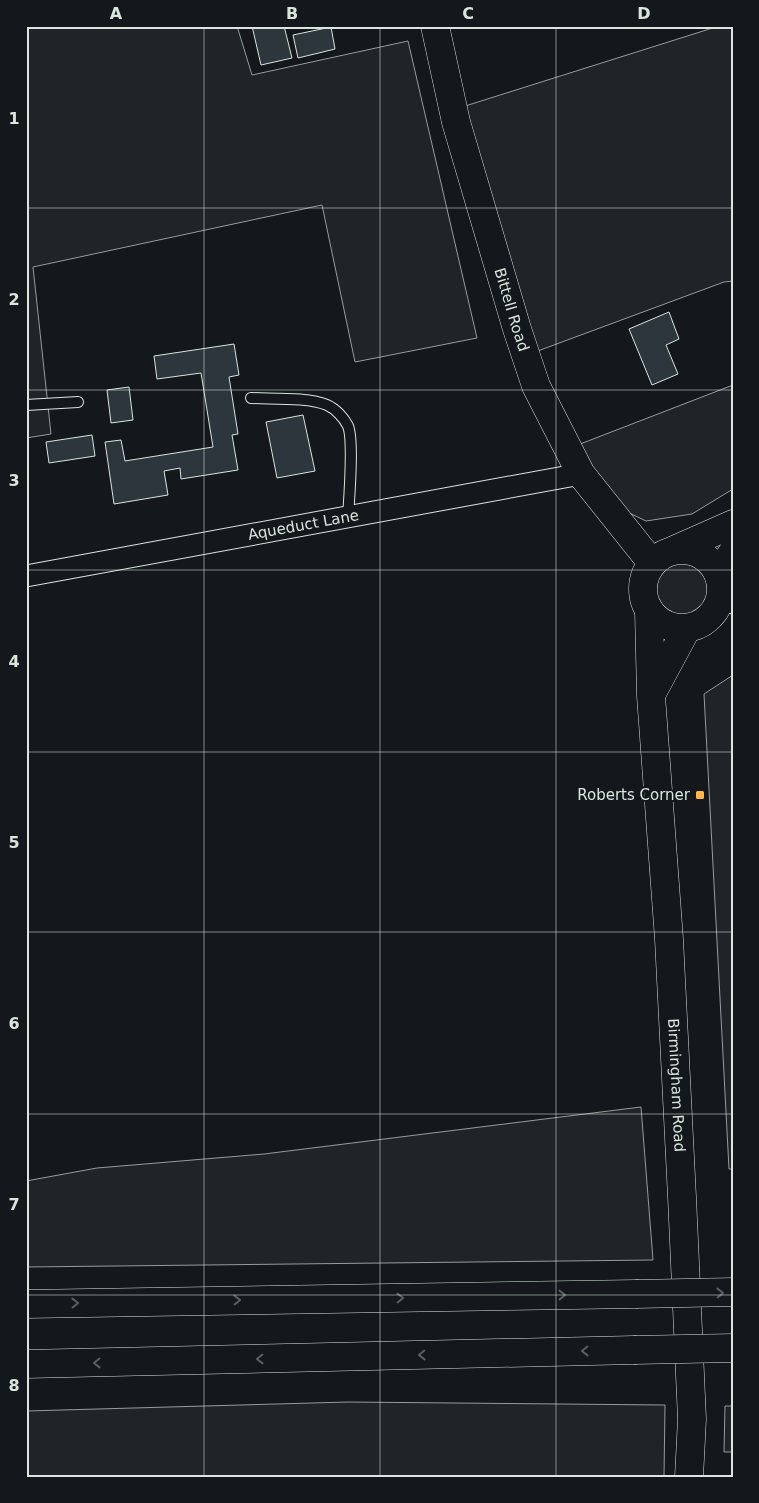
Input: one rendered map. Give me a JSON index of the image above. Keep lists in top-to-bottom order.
{
  "streets": {
    "main road": ["Bittell Road", "Birmingham Road"],
    "street": ["Aqueduct Lane"]
  },
  "crossings": [
    ["Bittell Road", "Aqueduct Lane"],
    ["Bittell Road", "Birmingham Road"]
  ],
  "places": {
    "transit": ["Roberts Corner"]
  },
  "grid": {
    "columns": [
      "A",
      "B",
      "C",
      "D"
    ],
    "rows": [
      "1",
      "2",
      "3",
      "4",
      "5",
      "6",
      "7",
      "8"
    ]
  }
}
